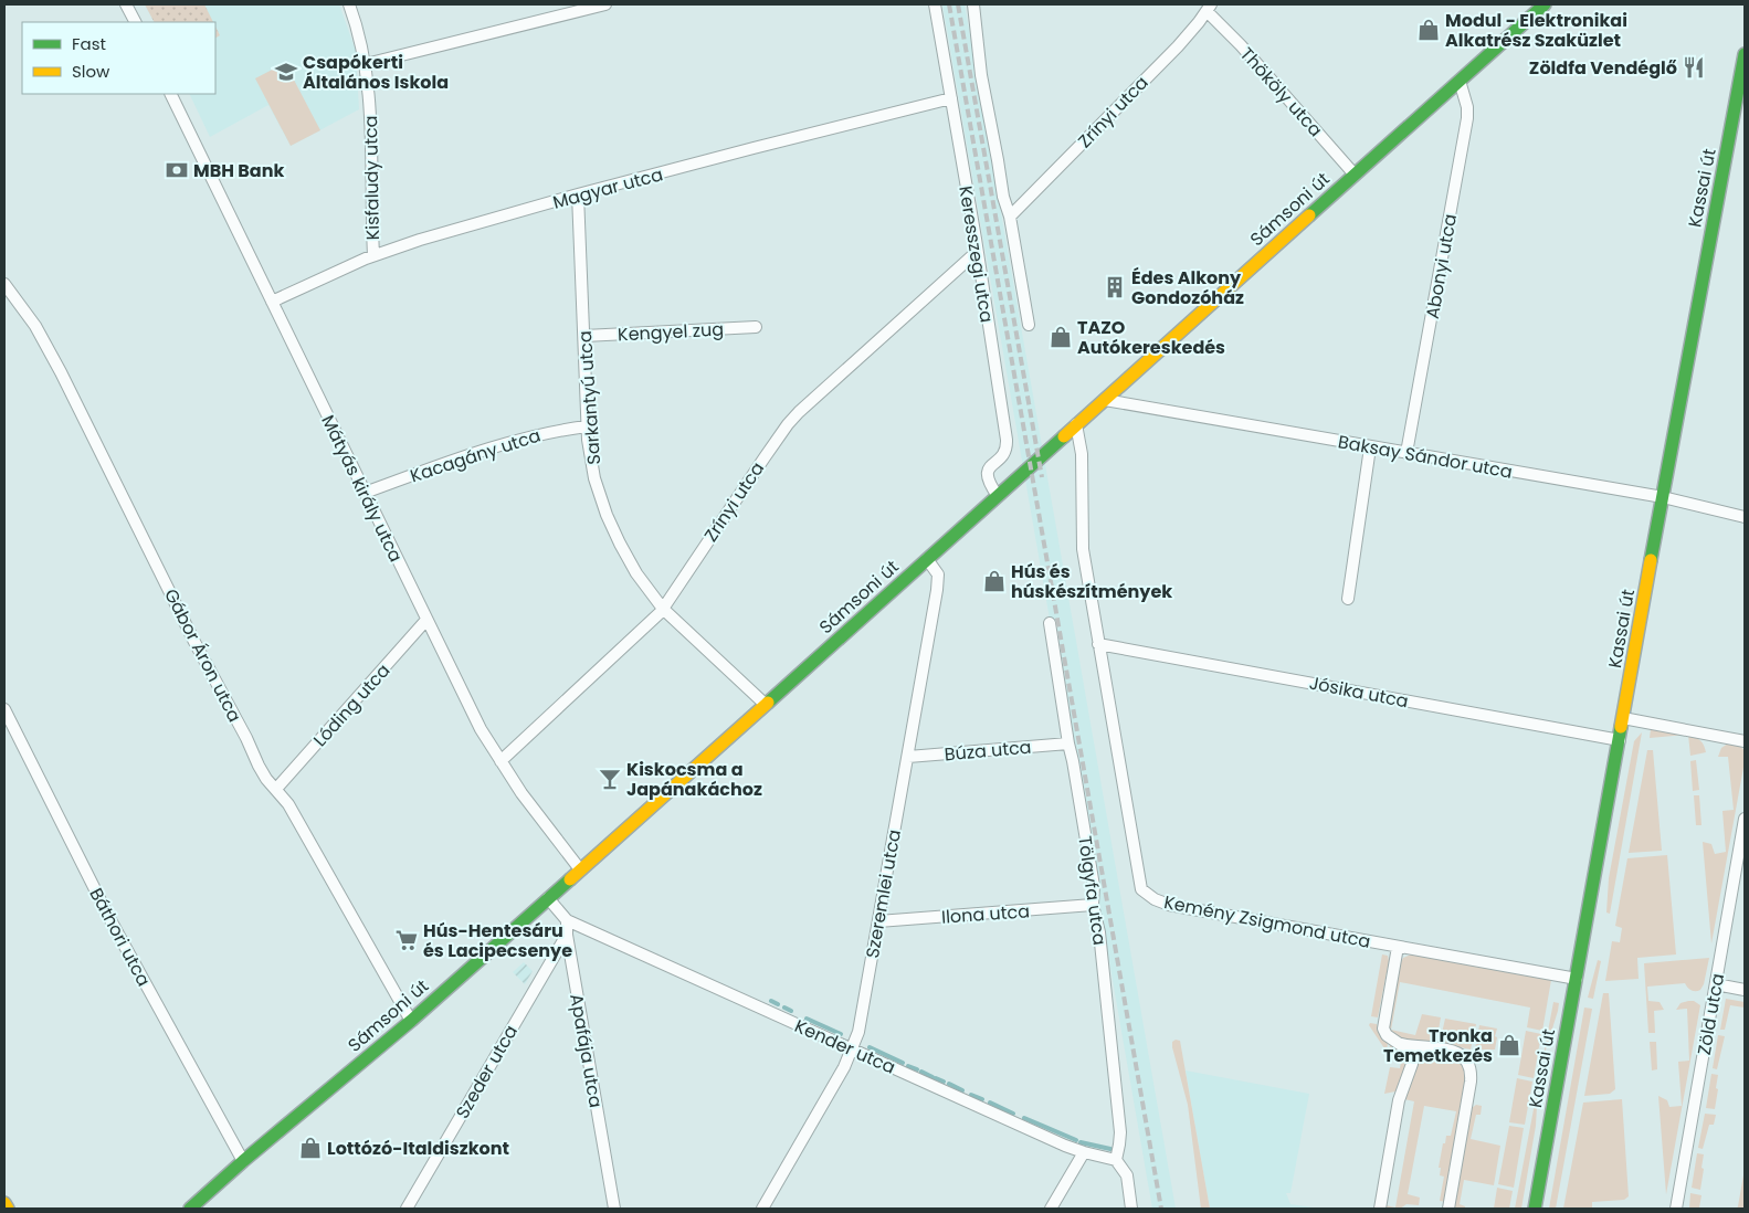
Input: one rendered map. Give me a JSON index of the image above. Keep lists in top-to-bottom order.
{
  "streets": {
    "main road": ["Kassai út", "Sámsoni út"],
    "street": [
      "Thököly utca",
      "Zrínyi utca",
      "Kisfaludy utca",
      "Magyar utca",
      "Keresszegi utca",
      "Abonyi utca",
      "Kengyel zug",
      "Sarkantyú utca",
      "Kacagány utca",
      "Baksay Sándor utca",
      "Mátyás király utca",
      "Gábor Áron utca",
      "Jósika utca",
      "Lóding utca",
      "Búza utca",
      "Tölgyfa utca",
      "Szeremlei utca",
      "Ilona utca",
      "Kemény Zsigmond utca",
      "Báthori utca",
      "Zöld utca",
      "Kender utca",
      "Apafája utca",
      "Szeder utca"
    ]
  },
  "crossings": [
    ["Thököly utca", "Zrínyi utca"],
    ["Thököly utca", "Sámsoni út"],
    ["Zrínyi utca", "Keresszegi utca"],
    ["Zrínyi utca", "Sarkantyú utca"],
    ["Zrínyi utca", "Mátyás király utca"],
    ["Kisfaludy utca", "Magyar utca"],
    ["Magyar utca", "Keresszegi utca"],
    ["Magyar utca", "Sarkantyú utca"],
    ["Magyar utca", "Mátyás király utca"],
    ["Kassai út", "Baksay Sándor utca"],
    ["Kassai út", "Jósika utca"],
    ["Kassai út", "Kemény Zsigmond utca"],
    ["Sámsoni út", "Keresszegi utca"],
    ["Sámsoni út", "Abonyi utca"],
    ["Sámsoni út", "Sarkantyú utca"],
    ["Sámsoni út", "Baksay Sándor utca"],
    ["Sámsoni út", "Mátyás király utca"],
    ["Sámsoni út", "Gábor Áron utca"],
    ["Sámsoni út", "Szeremlei utca"],
    ["Sámsoni út", "Báthori utca"],
    ["Abonyi utca", "Baksay Sándor utca"],
    ["Kengyel zug", "Sarkantyú utca"],
    ["Sarkantyú utca", "Kacagány utca"],
    ["Kacagány utca", "Mátyás király utca"],
    ["Mátyás király utca", "Lóding utca"],
    ["Gábor Áron utca", "Lóding utca"],
    ["Jósika utca", "Kemény Zsigmond utca"],
    ["Búza utca", "Tölgyfa utca"],
    ["Búza utca", "Szeremlei utca"],
    ["Tölgyfa utca", "Ilona utca"],
    ["Tölgyfa utca", "Kender utca"],
    ["Szeremlei utca", "Ilona utca"],
    ["Szeremlei utca", "Kender utca"],
    ["Kender utca", "Apafája utca"],
    ["Apafája utca", "Szeder utca"]
  ],
  "places": {
    "shop": [
      "Modul - Elektronikai Alkatrész Szaküzlet",
      "TAZO Autókereskedés",
      "Hús és húskészítmények",
      "Tronka Temetkezés",
      "Lottózó-Italdiszkont"
    ],
    "restaurant": ["Zöldfa Vendéglő"],
    "school or university": ["Csapókerti Általános Iskola"],
    "bank": ["MBH Bank"],
    "building": ["Édes Alkony Gondozóház"],
    "bar": ["Kiskocsma a Japánakáchoz"],
    "supermarket": ["Hús-Hentesáru és Lacipecsenye"]
  },
  "legend": ["Fast", "Slow"]
}
